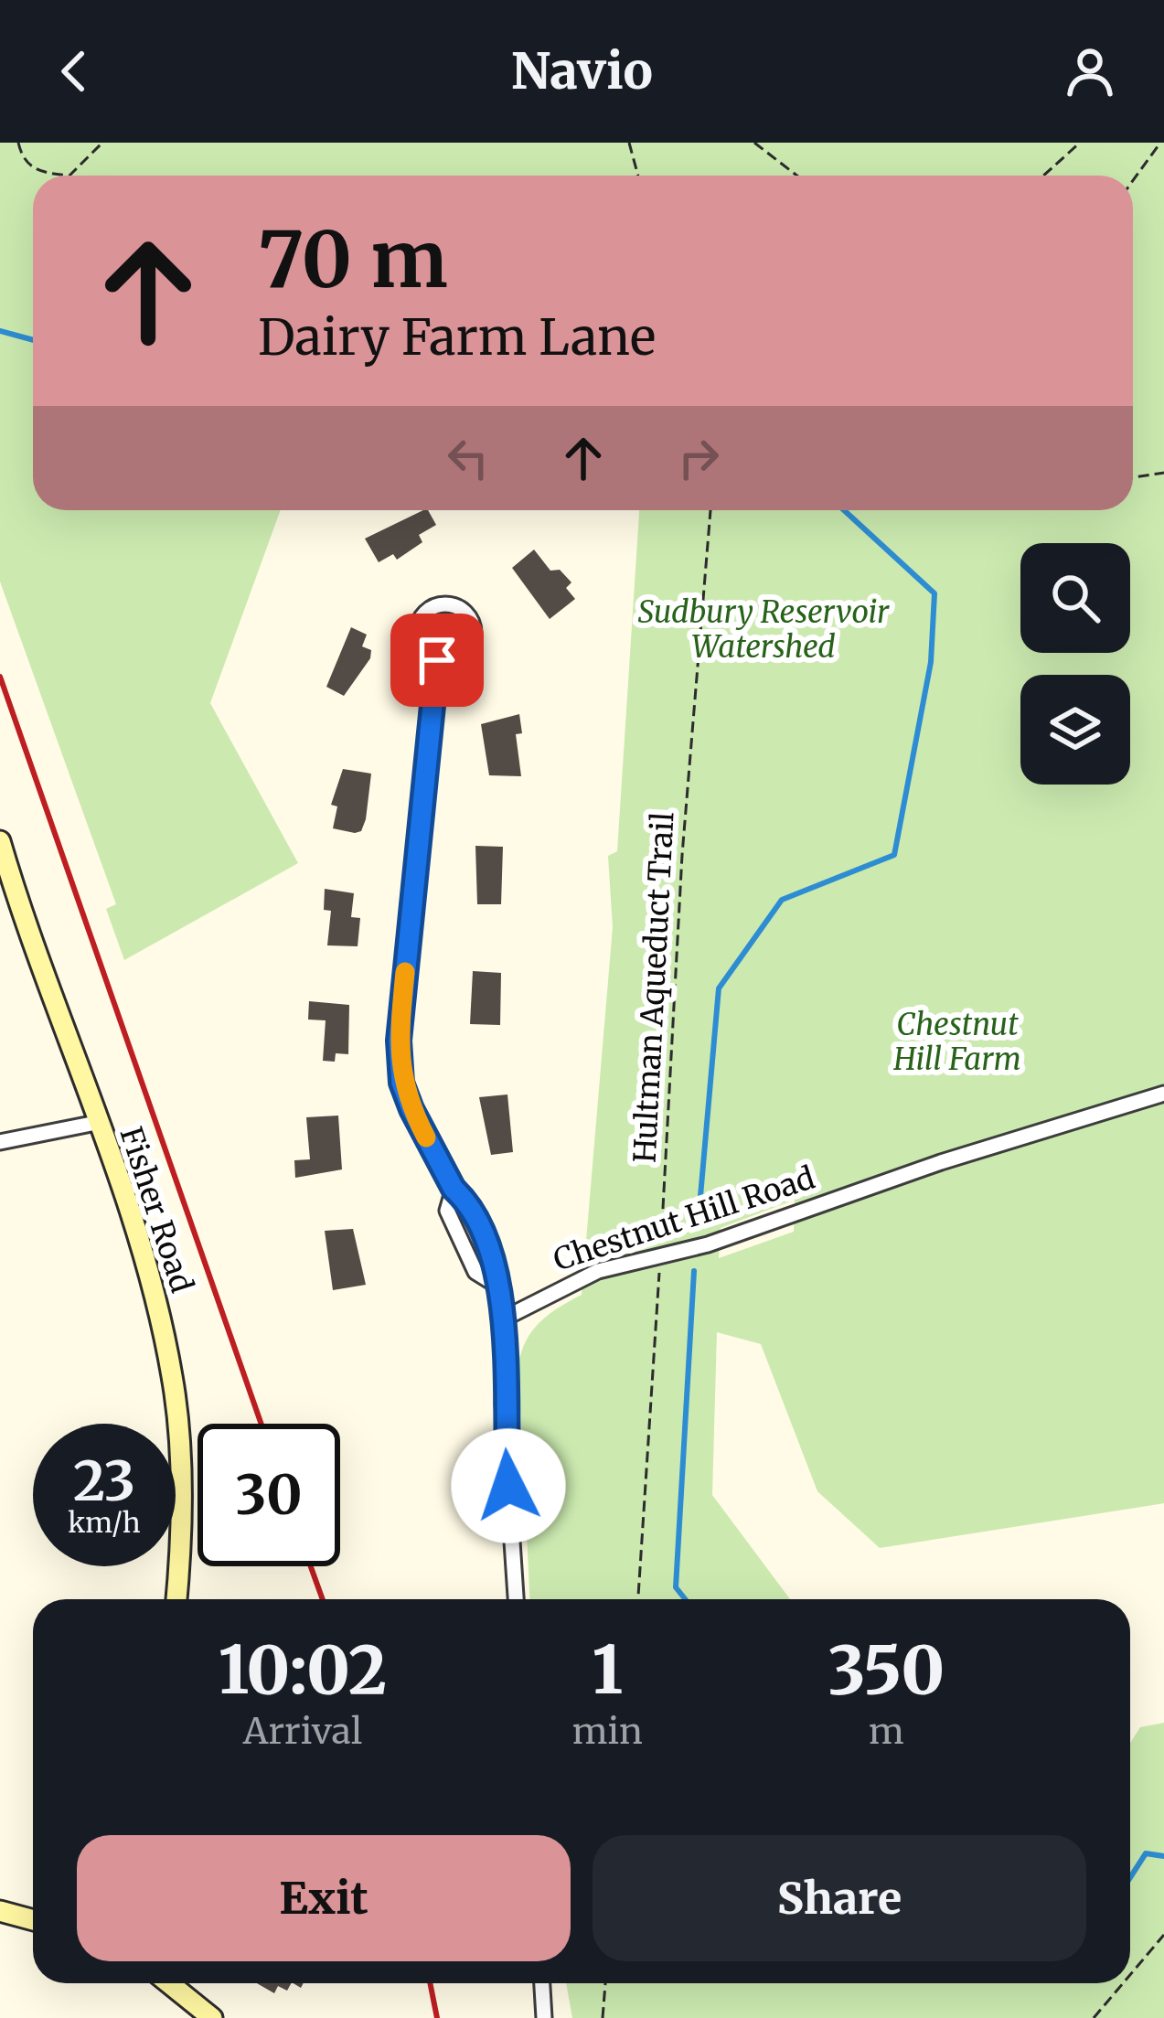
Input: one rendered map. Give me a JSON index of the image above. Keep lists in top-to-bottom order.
{
  "streets": {
    "street": ["Fisher Road", "Chestnut Hill Road"],
    "path": ["Hultman Aqueduct Trail"]
  },
  "crossings": [
    ["Hultman Aqueduct Trail", "Chestnut Hill Road"]
  ],
  "parks": ["Sudbury Reservoir Watershed", "Chestnut Hill Farm"],
  "page": {
    "header": "Navio",
    "turn": ["70 m", "Dairy Farm Lane"],
    "speed": "23 km/h",
    "limit": "30",
    "eta": [
      "10:02",
      "Arrival",
      "1",
      "min",
      "350",
      "m"
    ],
    "buttons": ["Exit", "Share"]
  }
}
